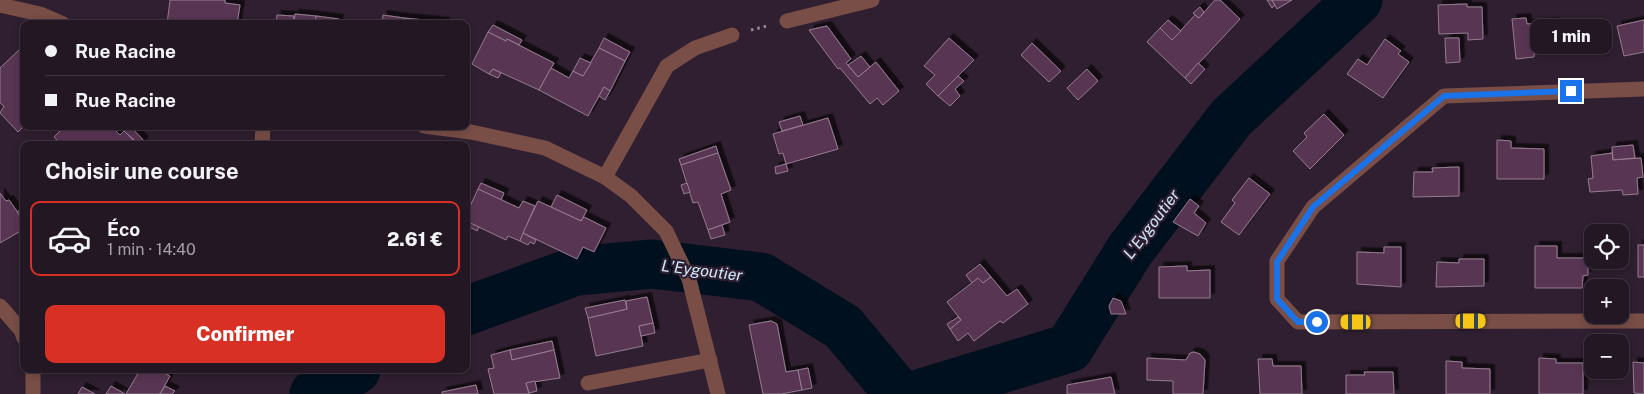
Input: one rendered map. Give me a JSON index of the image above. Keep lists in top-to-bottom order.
{
  "water": ["L'Eygoutier"],
  "page": {
    "bubble": "1 min",
    "banner": ["Rue Racine", "Rue Racine"],
    "heading": "Choisir une course",
    "list": [
      {
        "name": "Éco",
        "note": "1 min · 14:40",
        "value": "2.61 €"
      }
    ],
    "map_buttons": ["+", "−"],
    "buttons": "Confirmer"
  }
}
